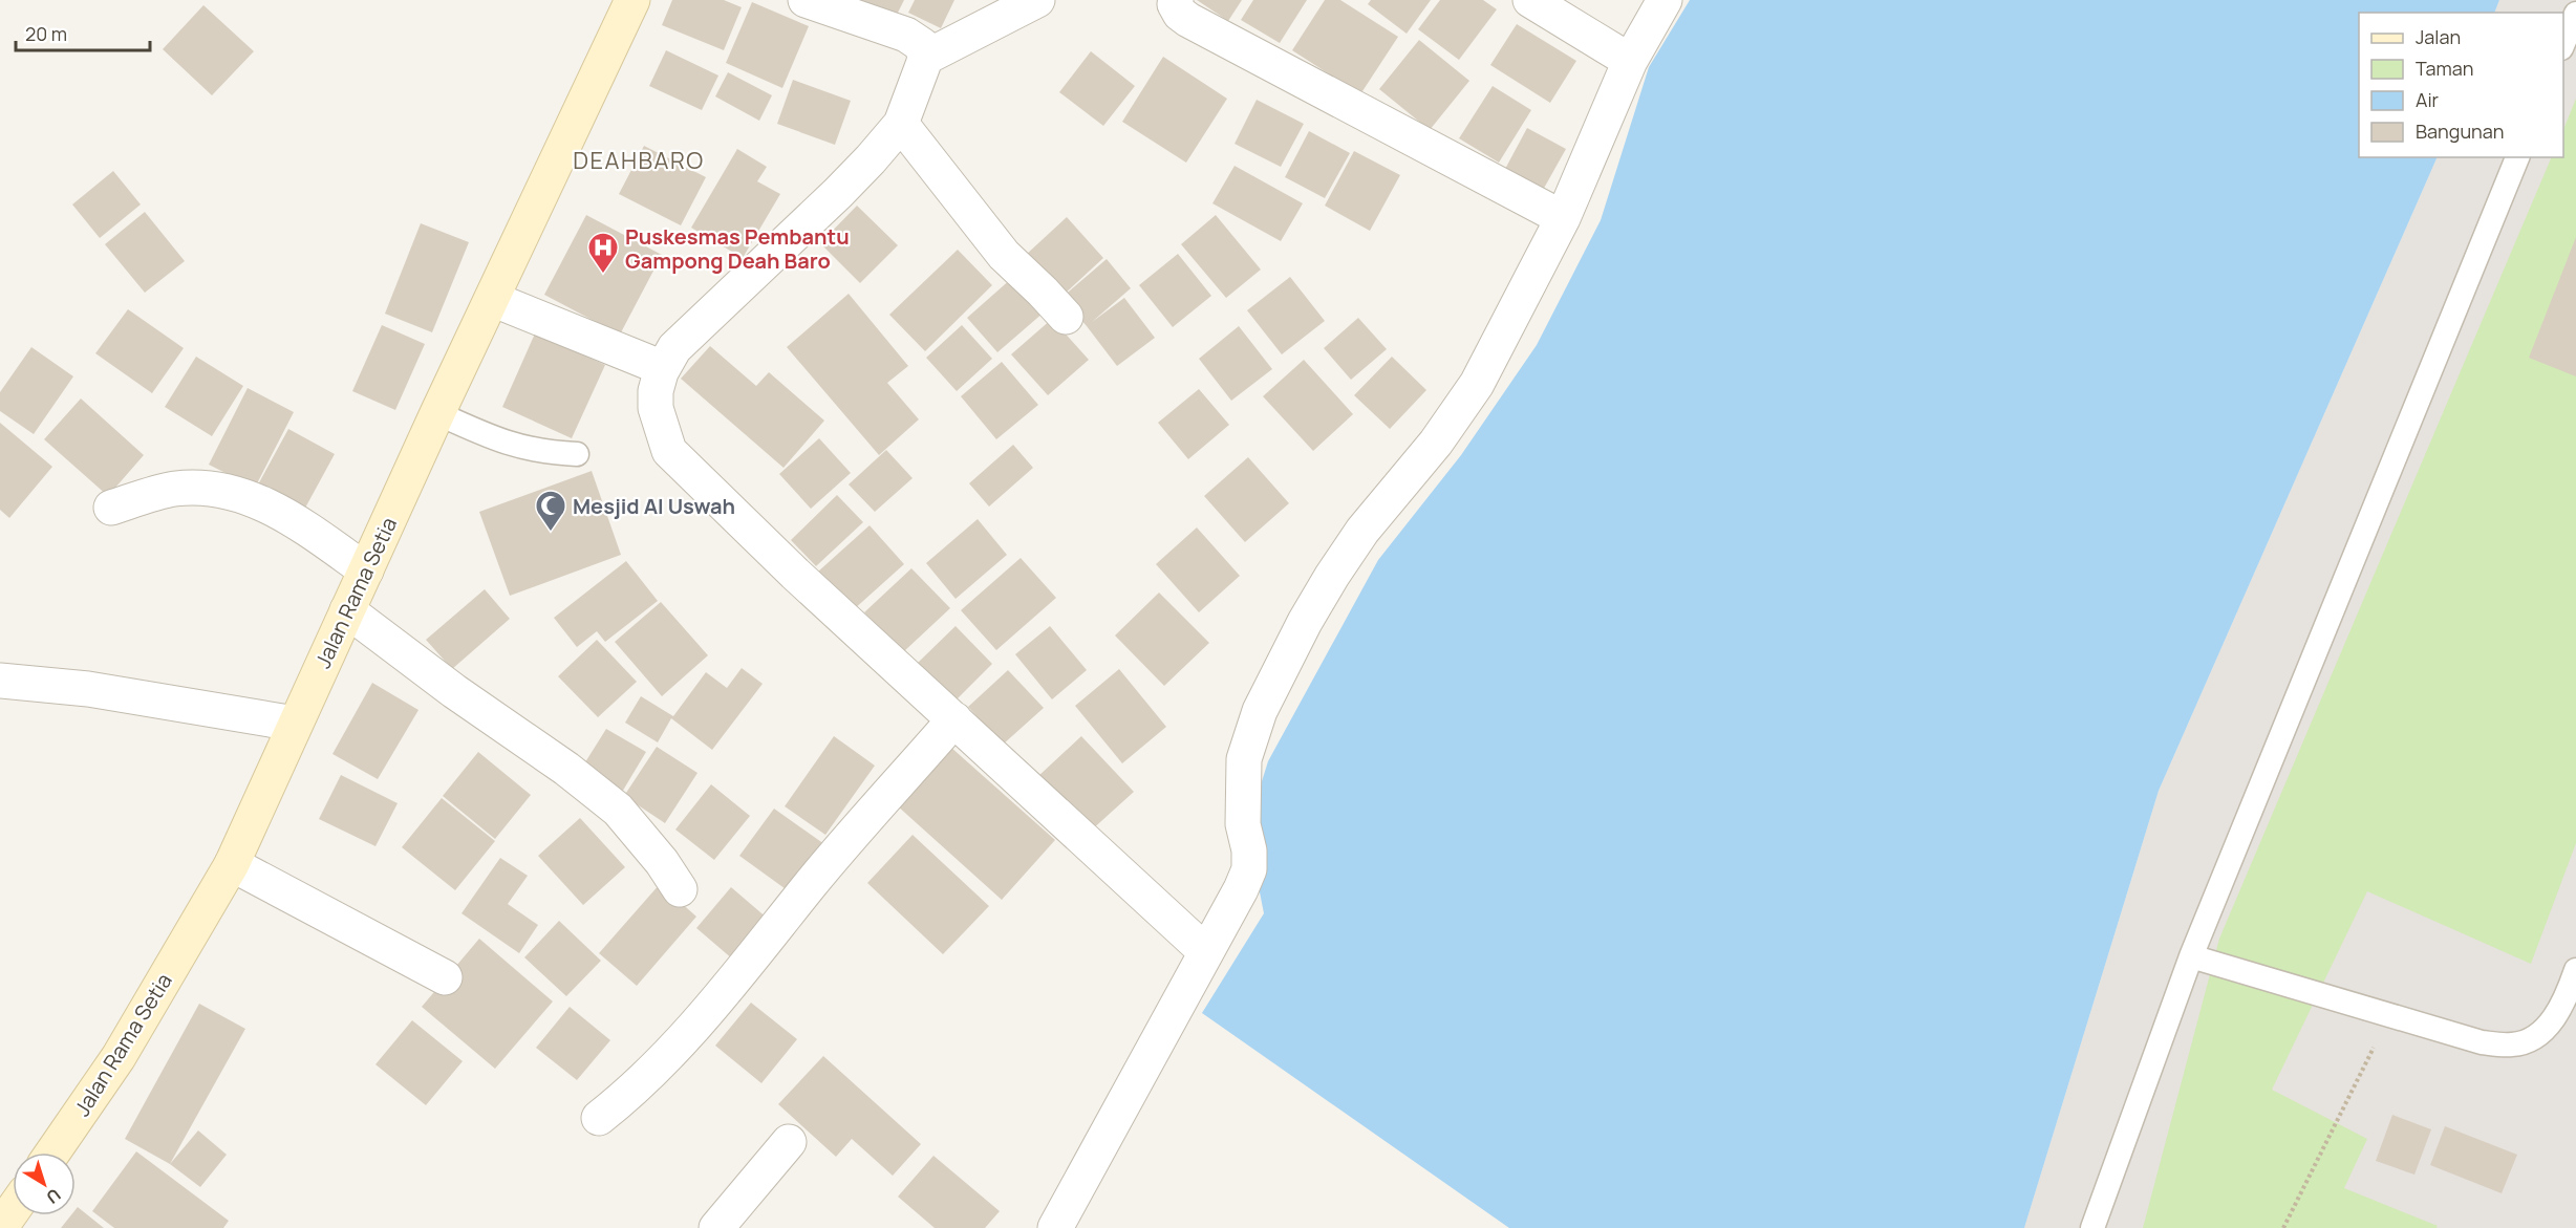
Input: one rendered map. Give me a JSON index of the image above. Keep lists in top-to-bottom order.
{
  "streets": {
    "street": ["Jalan Rama Setia"]
  },
  "districts": ["DEAHBARO"],
  "places": {
    "hospital": ["Puskesmas Pembantu Gampong Deah Baro"],
    "mosque": ["Mesjid Al Uswah"]
  },
  "legend": [
    "Jalan",
    "Taman",
    "Air",
    "Bangunan"
  ],
  "scale_bar": "20 m",
  "north": "bottom right"
}
